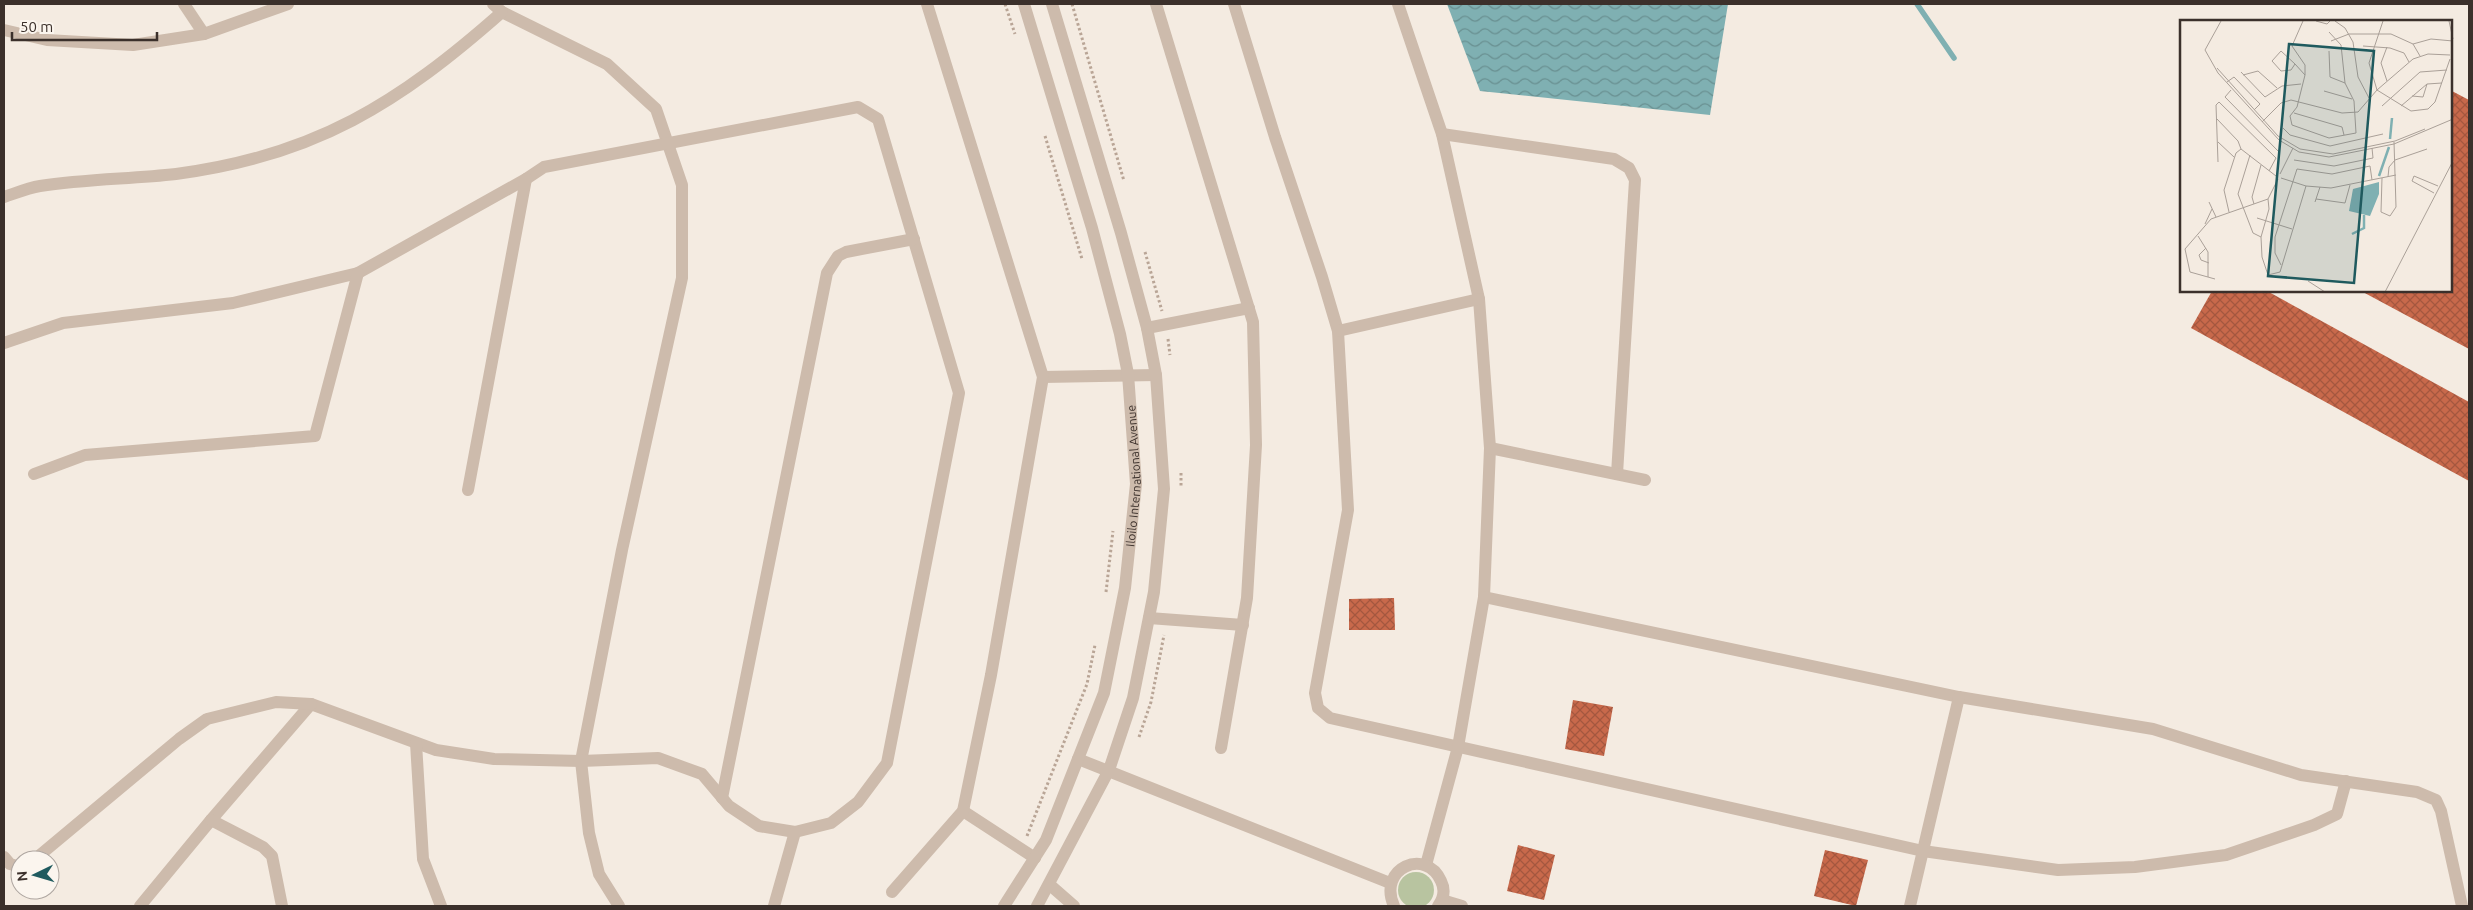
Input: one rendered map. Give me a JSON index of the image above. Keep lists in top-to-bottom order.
{
  "streets": {
    "street": ["Iloilo International Avenue"]
  },
  "scale_bar": "50 m",
  "north": "left"
}
